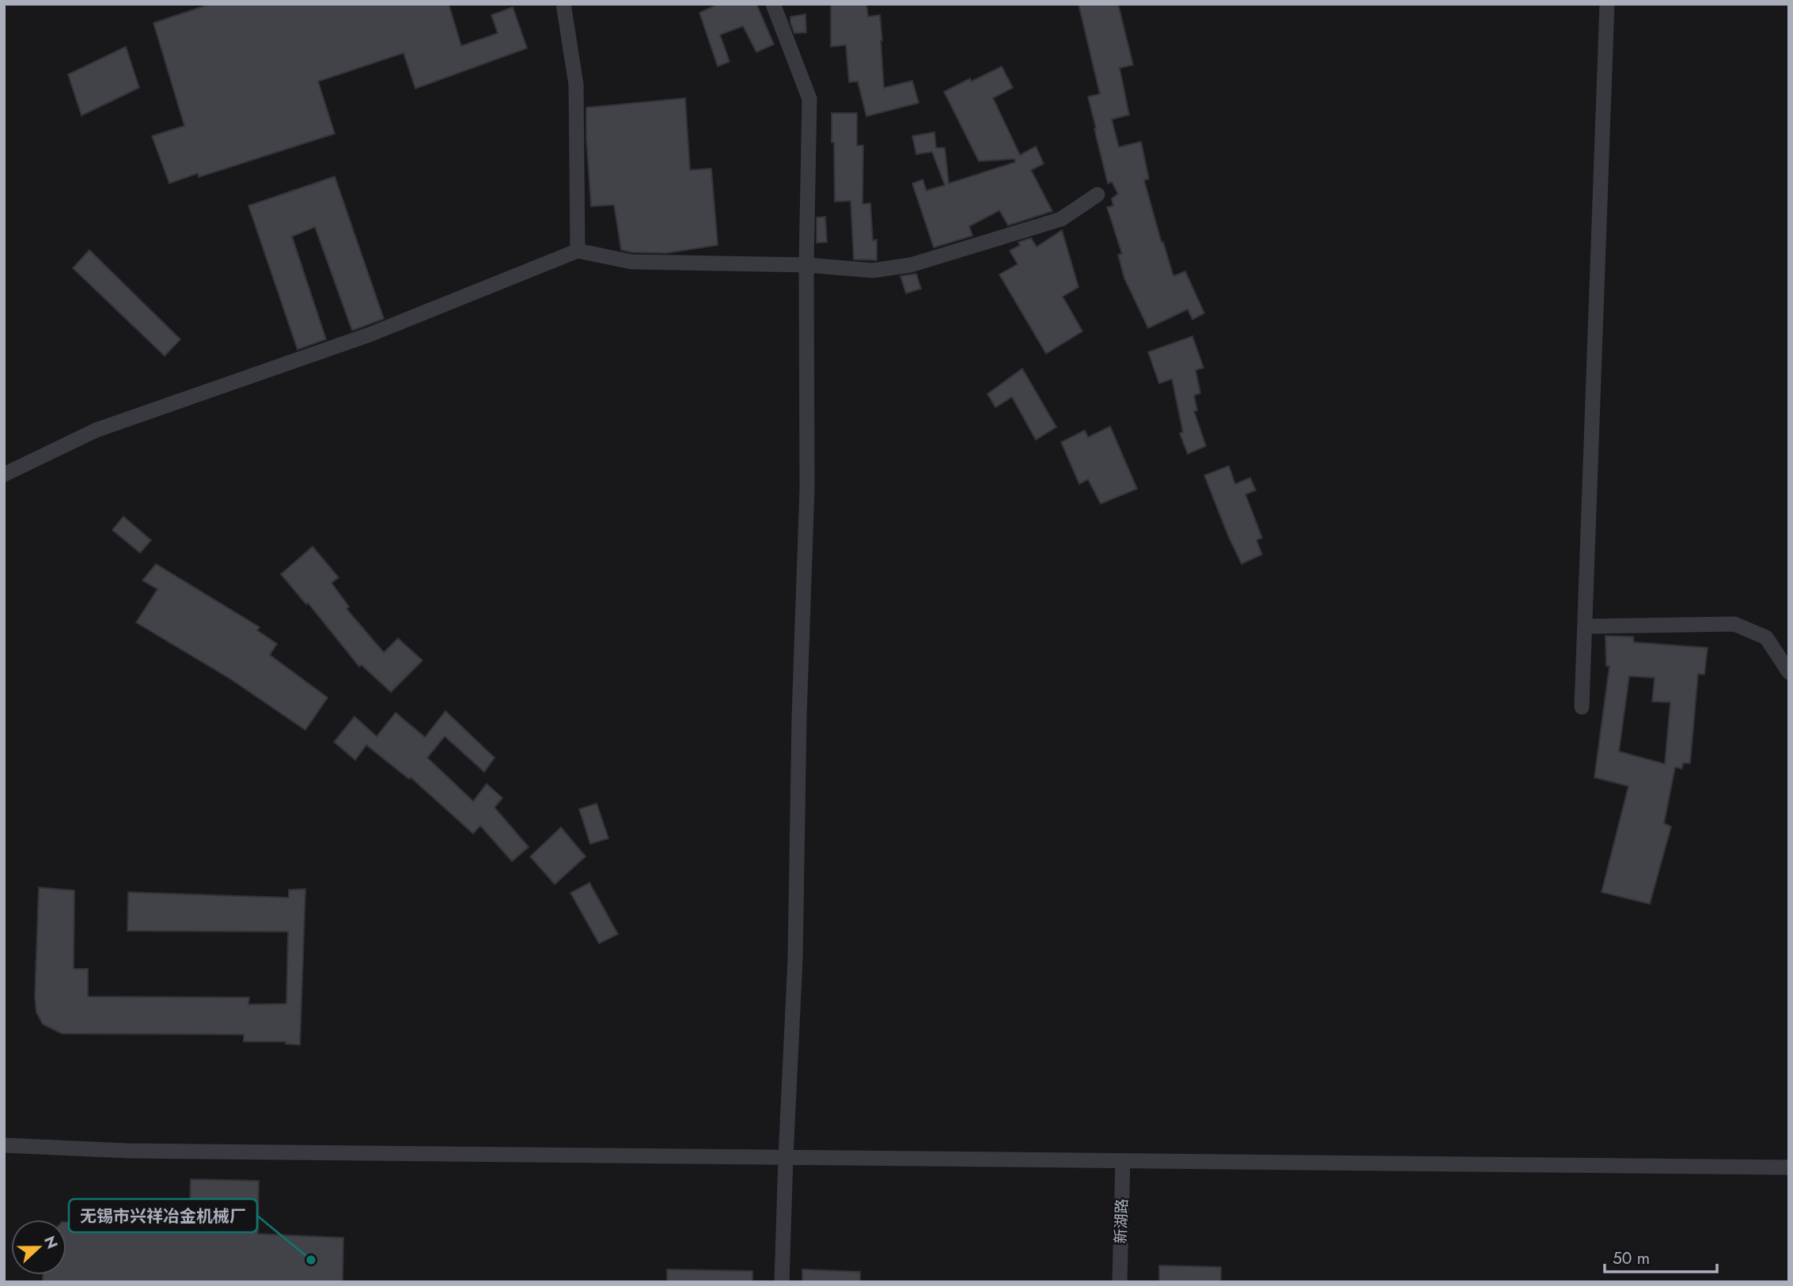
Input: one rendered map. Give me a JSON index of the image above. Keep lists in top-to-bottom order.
{
  "streets": {
    "street": ["新湖路"]
  },
  "places": ["无锡市兴祥冶金机械厂"],
  "scale_bar": "50 m",
  "north": "right"
}
